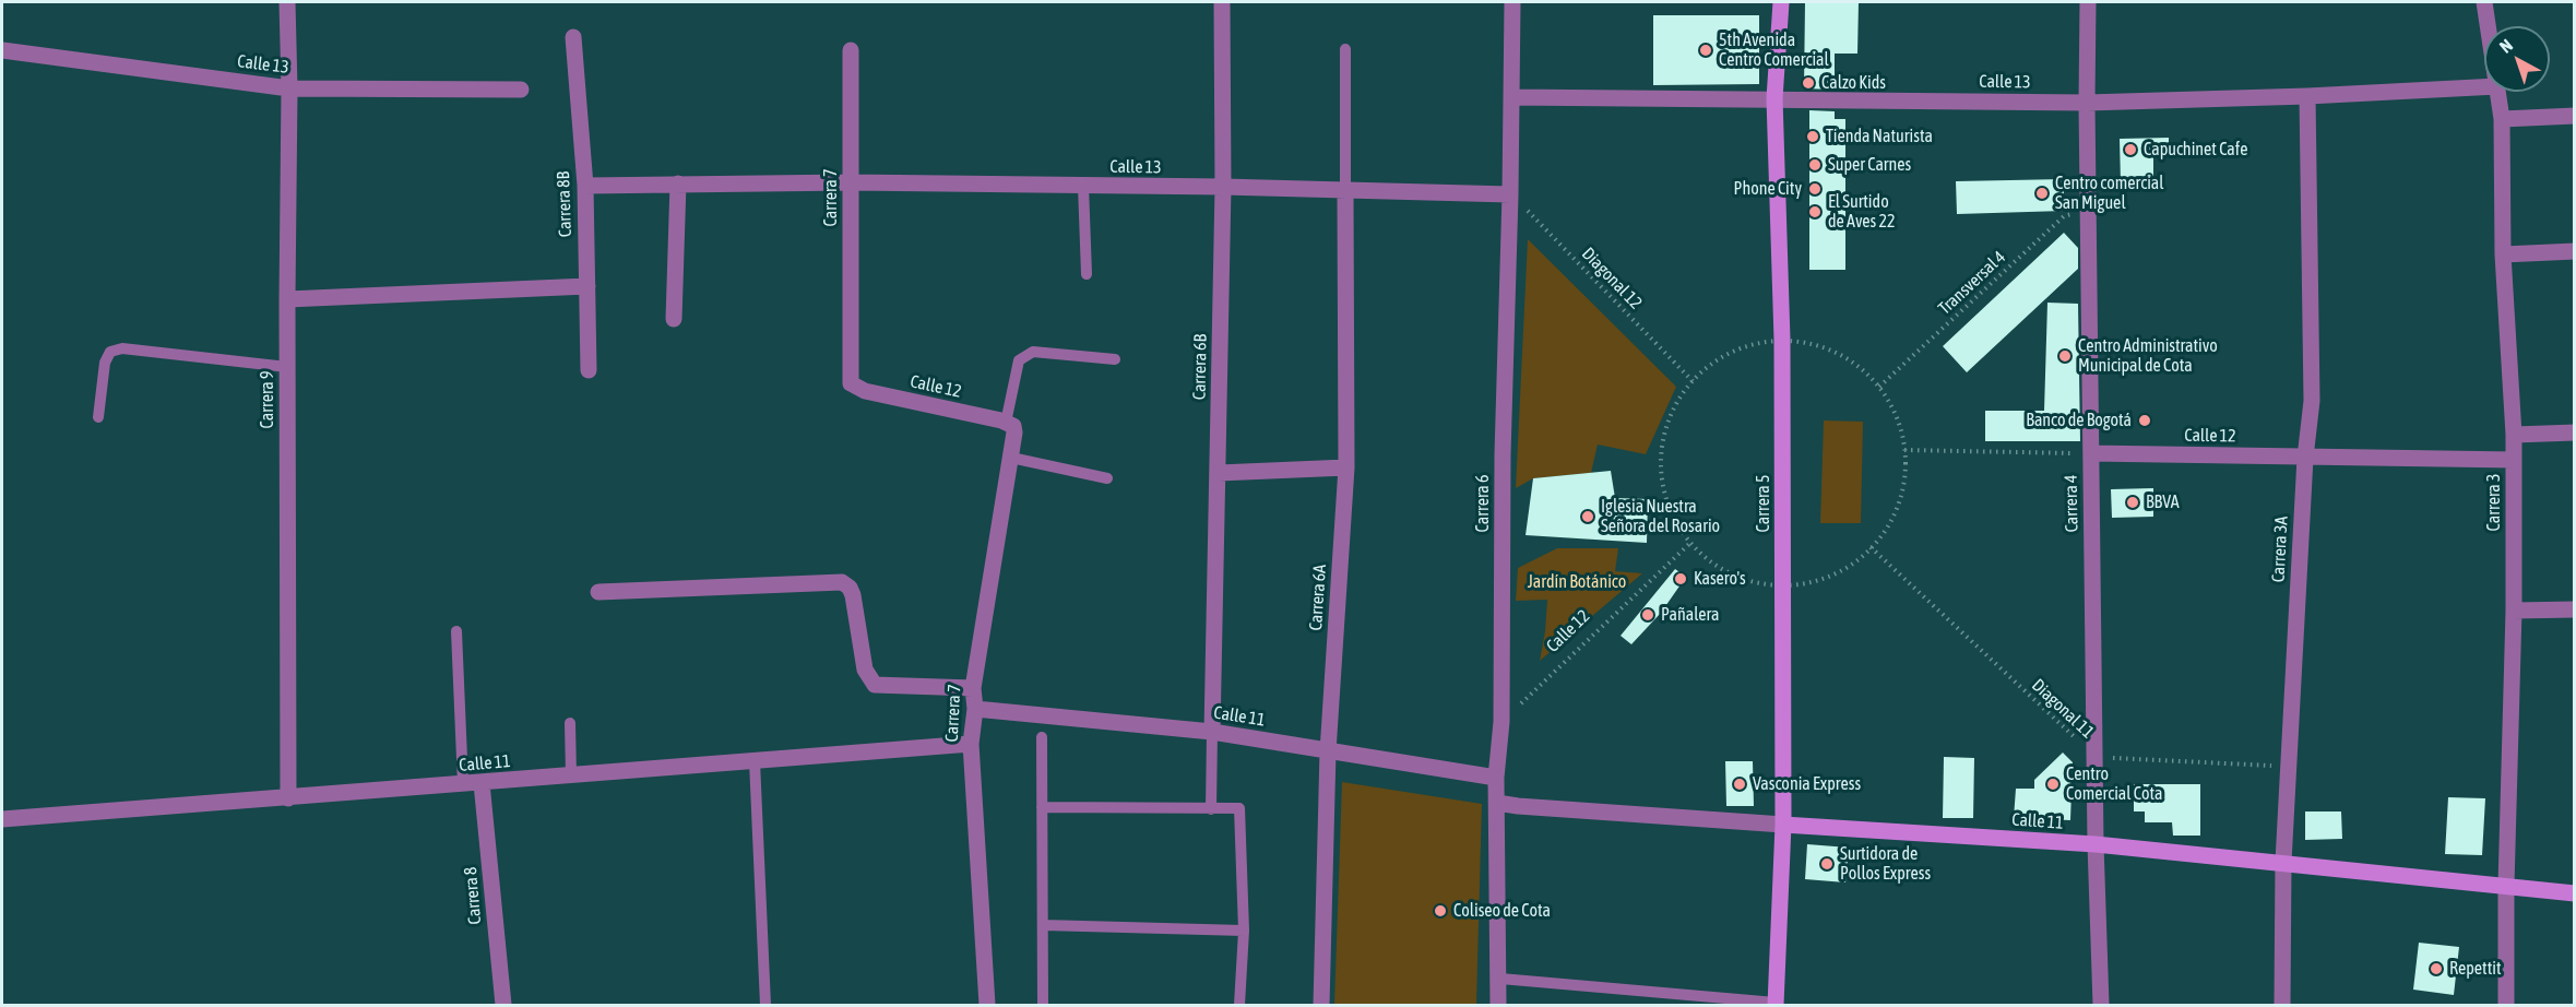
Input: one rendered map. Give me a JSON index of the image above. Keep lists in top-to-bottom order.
{
  "streets": {
    "main road": ["Carrera 5", "Calle 11"],
    "street": [
      "Calle 13",
      "Carrera 7",
      "Carrera 8B",
      "Carrera 6B",
      "Calle 12",
      "Carrera 9",
      "Carrera 3",
      "Carrera 6",
      "Carrera 4",
      "Carrera 3A",
      "Carrera 6A",
      "Carrera 8"
    ],
    "path": ["Diagonal 12", "Transversal 4", "Diagonal 11"]
  },
  "crossings": [
    ["Calle 13", "Carrera 7"],
    ["Calle 13", "Carrera 8B"],
    ["Calle 13", "Diagonal 12"],
    ["Calle 13", "Carrera 6B"],
    ["Calle 13", "Carrera 9"],
    ["Calle 13", "Carrera 6"],
    ["Calle 13", "Carrera 5"],
    ["Calle 13", "Carrera 4"],
    ["Calle 13", "Carrera 3A"],
    ["Calle 13", "Carrera 6A"],
    ["Carrera 7", "Calle 12"],
    ["Carrera 7", "Calle 11"],
    ["Diagonal 12", "Carrera 6"],
    ["Transversal 4", "Carrera 4"],
    ["Carrera 6B", "Calle 11"],
    ["Calle 12", "Carrera 3"],
    ["Calle 12", "Carrera 6"],
    ["Calle 12", "Carrera 4"],
    ["Calle 12", "Carrera 3A"],
    ["Carrera 9", "Calle 11"],
    ["Carrera 3", "Calle 11"],
    ["Carrera 6", "Calle 11"],
    ["Carrera 5", "Calle 11"],
    ["Carrera 4", "Diagonal 11"],
    ["Carrera 4", "Calle 11"],
    ["Carrera 3A", "Diagonal 11"],
    ["Carrera 3A", "Calle 11"],
    ["Carrera 6A", "Calle 11"],
    ["Calle 11", "Carrera 8"]
  ],
  "parks": ["Jardín Botánico"],
  "places": [
    "5th Avenida Centro Comercial",
    "Calzo Kids",
    "Tienda Naturista",
    "Capuchinet Cafe",
    "Super Carnes",
    "Phone City",
    "Centro comercial San Miguel",
    "El Surtido de Aves 22",
    "Centro Administrativo Municipal de Cota",
    "Banco de Bogotá",
    "BBVA",
    "Iglesia Nuestra Señora del Rosario",
    "Kasero's",
    "Pañalera",
    "Vasconia Express",
    "Centro Comercial Cota",
    "Surtidora de Pollos Express",
    "Coliseo de Cota",
    "Repettit"
  ],
  "north": "top left"
}
